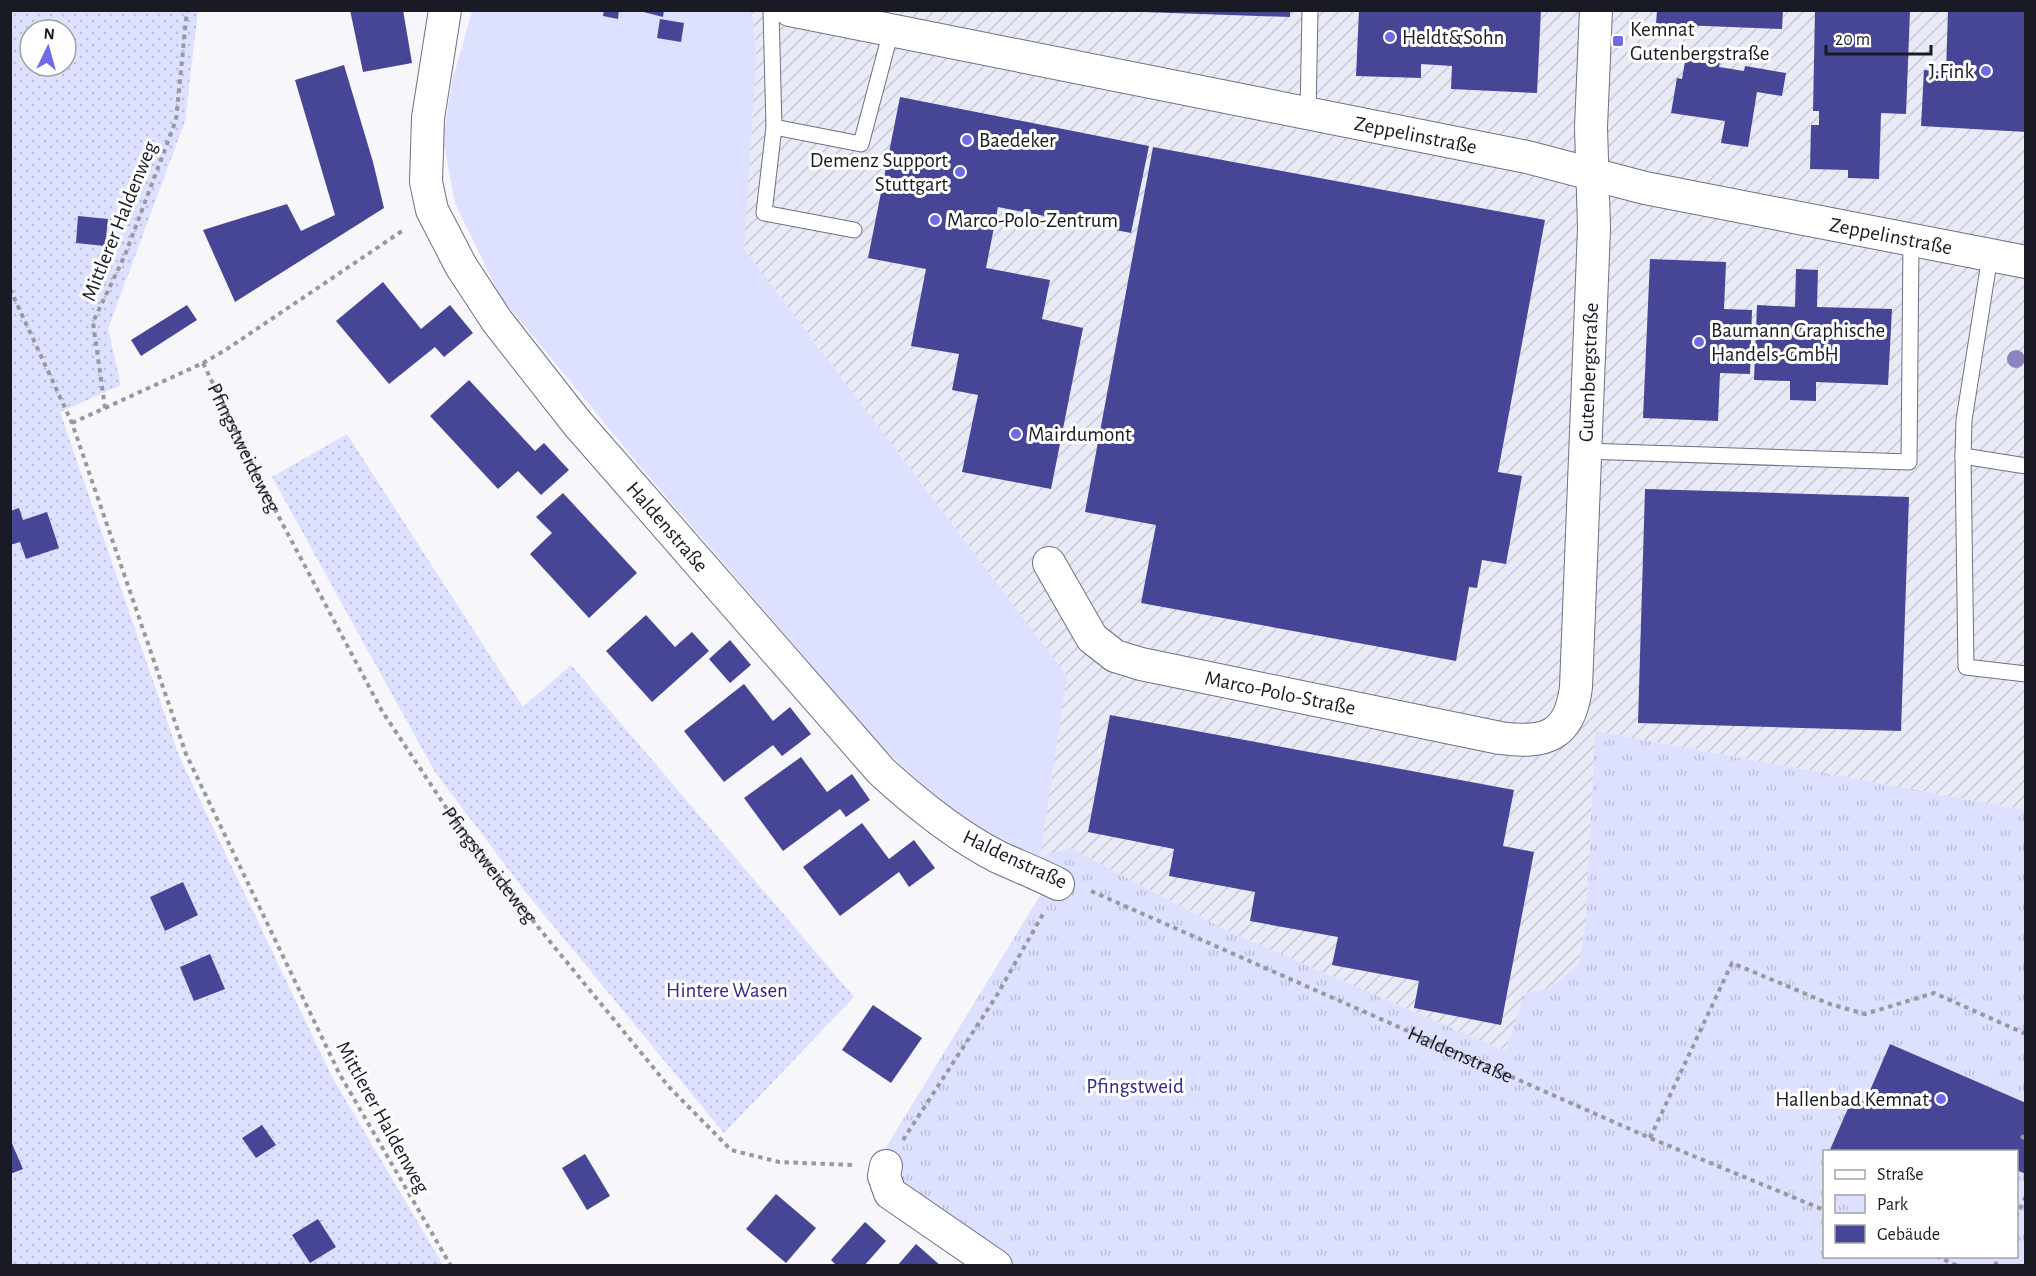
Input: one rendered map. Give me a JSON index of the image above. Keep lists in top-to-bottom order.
{
  "streets": {
    "street": [
      "Zeppelinstraße",
      "Gutenbergstraße",
      "Haldenstraße",
      "Marco-Polo-Straße"
    ],
    "path": ["Mittlerer Haldenweg", "Pfingstweideweg"]
  },
  "crossings": [
    ["Zeppelinstraße", "Gutenbergstraße"],
    ["Mittlerer Haldenweg", "Pfingstweideweg"],
    ["Gutenbergstraße", "Marco-Polo-Straße"]
  ],
  "parks": ["Hintere Wasen", "Pfingstweid"],
  "places": {
    "other": [
      "Heldt&Sohn",
      "J.Fink",
      "Baedeker",
      "Demenz Support Stuttgart",
      "Marco-Polo-Zentrum",
      "Baumann Graphische Handels-GmbH",
      "Mairdumont",
      "Hallenbad Kemnat"
    ],
    "transit": ["Kemnat Gutenbergstraße"]
  },
  "legend": ["Straße", "Park", "Gebäude"],
  "scale_bar": "20 m",
  "north": "top"
}
